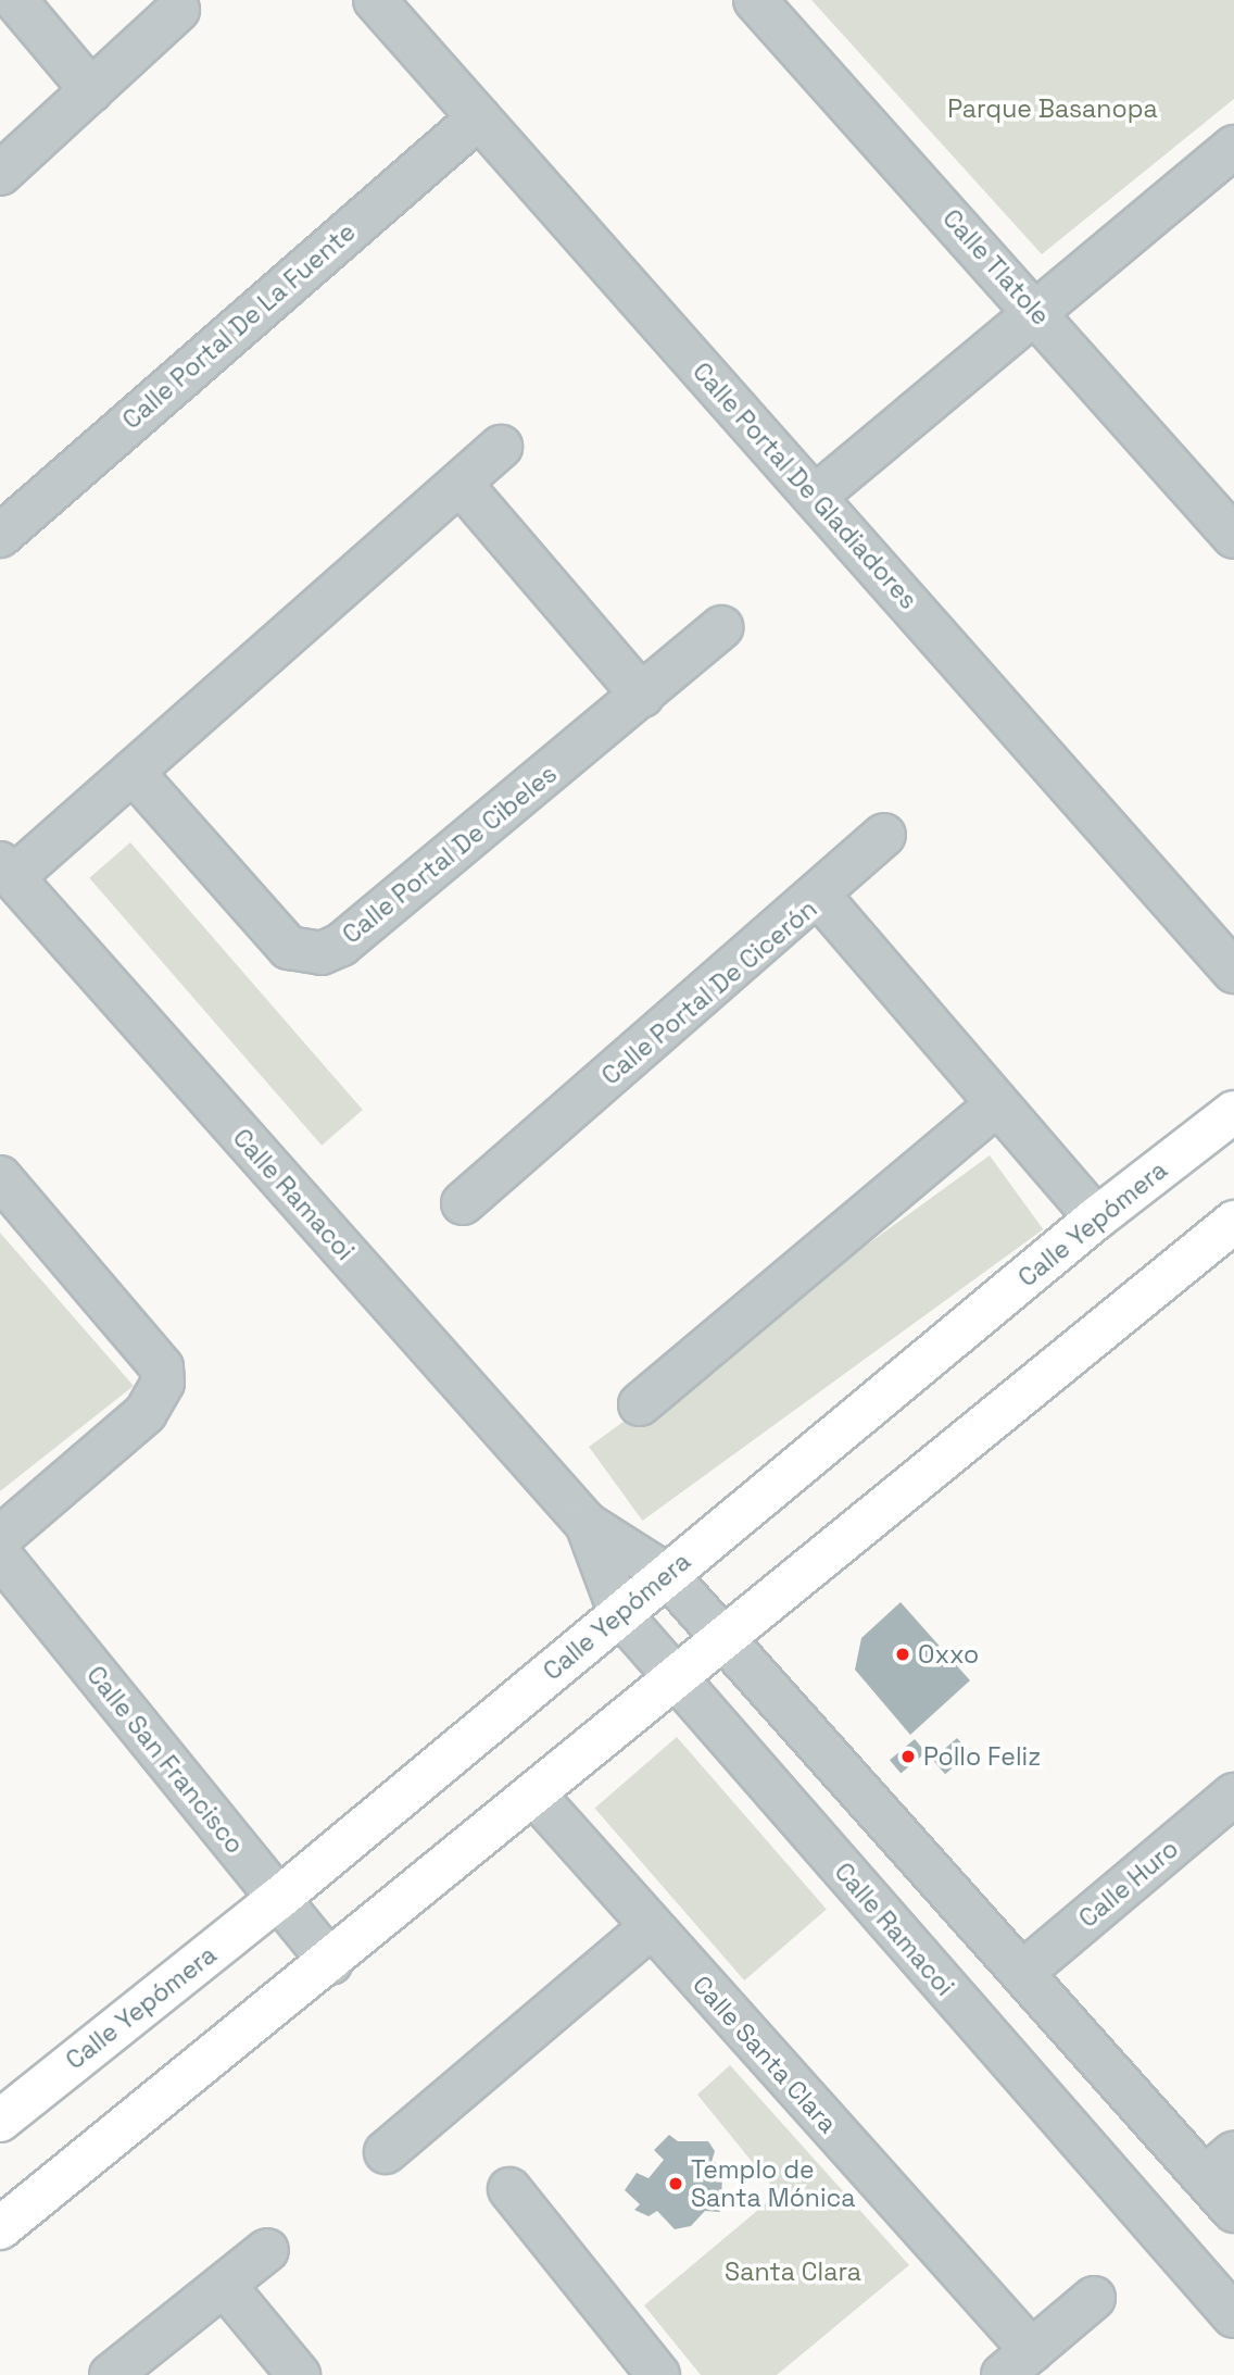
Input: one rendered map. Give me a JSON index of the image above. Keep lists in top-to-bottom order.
{
  "streets": {
    "main road": ["Calle Yepómera"],
    "street": [
      "Calle Tlatole",
      "Calle Portal De La Fuente",
      "Calle Portal De Gladiadores",
      "Calle Portal De Cibeles",
      "Calle Portal De Cicerón",
      "Calle Ramacoi",
      "Calle San Francisco",
      "Calle Huro",
      "Calle Santa Clara"
    ]
  },
  "crossings": [
    ["Calle Portal De La Fuente", "Calle Portal De Gladiadores"],
    ["Calle Portal De Cicerón", "Calle Yepómera"],
    ["Calle Ramacoi", "Calle Yepómera"],
    ["Calle Ramacoi", "Calle Huro"],
    ["Calle Yepómera", "Calle San Francisco"]
  ],
  "parks": ["Parque Basanopa", "Santa Clara"],
  "places": ["Oxxo", "Pollo Feliz", "Templo de Santa Mónica"]
}
